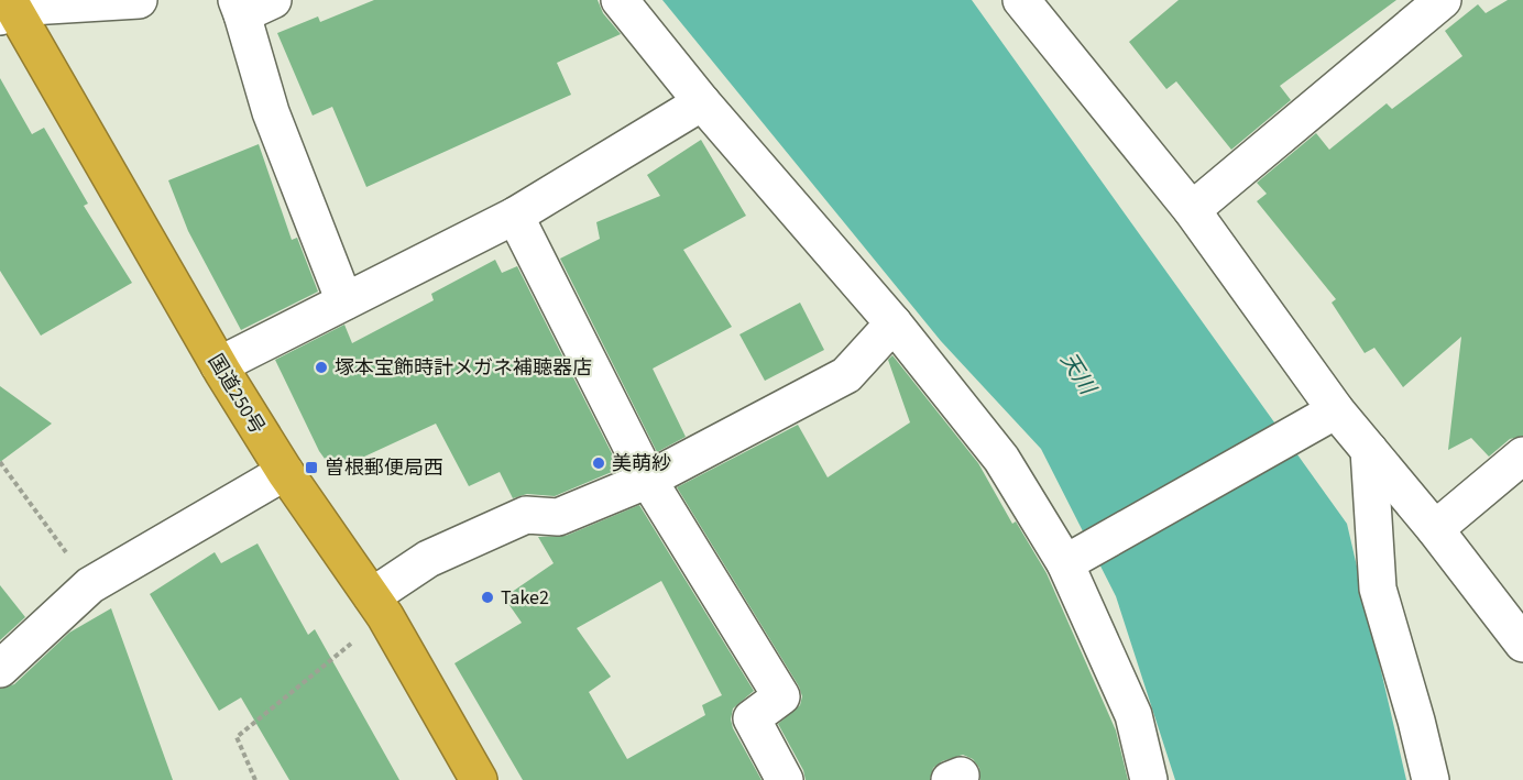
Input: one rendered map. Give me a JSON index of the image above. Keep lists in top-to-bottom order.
{
  "streets": {
    "highway": ["国道250号"]
  },
  "water": ["天川"],
  "places": {
    "other": ["塚本宝飾時計メガネ補聴器店", "美萌紗", "Take2"],
    "transit": ["曽根郵便局西"]
  }
}
